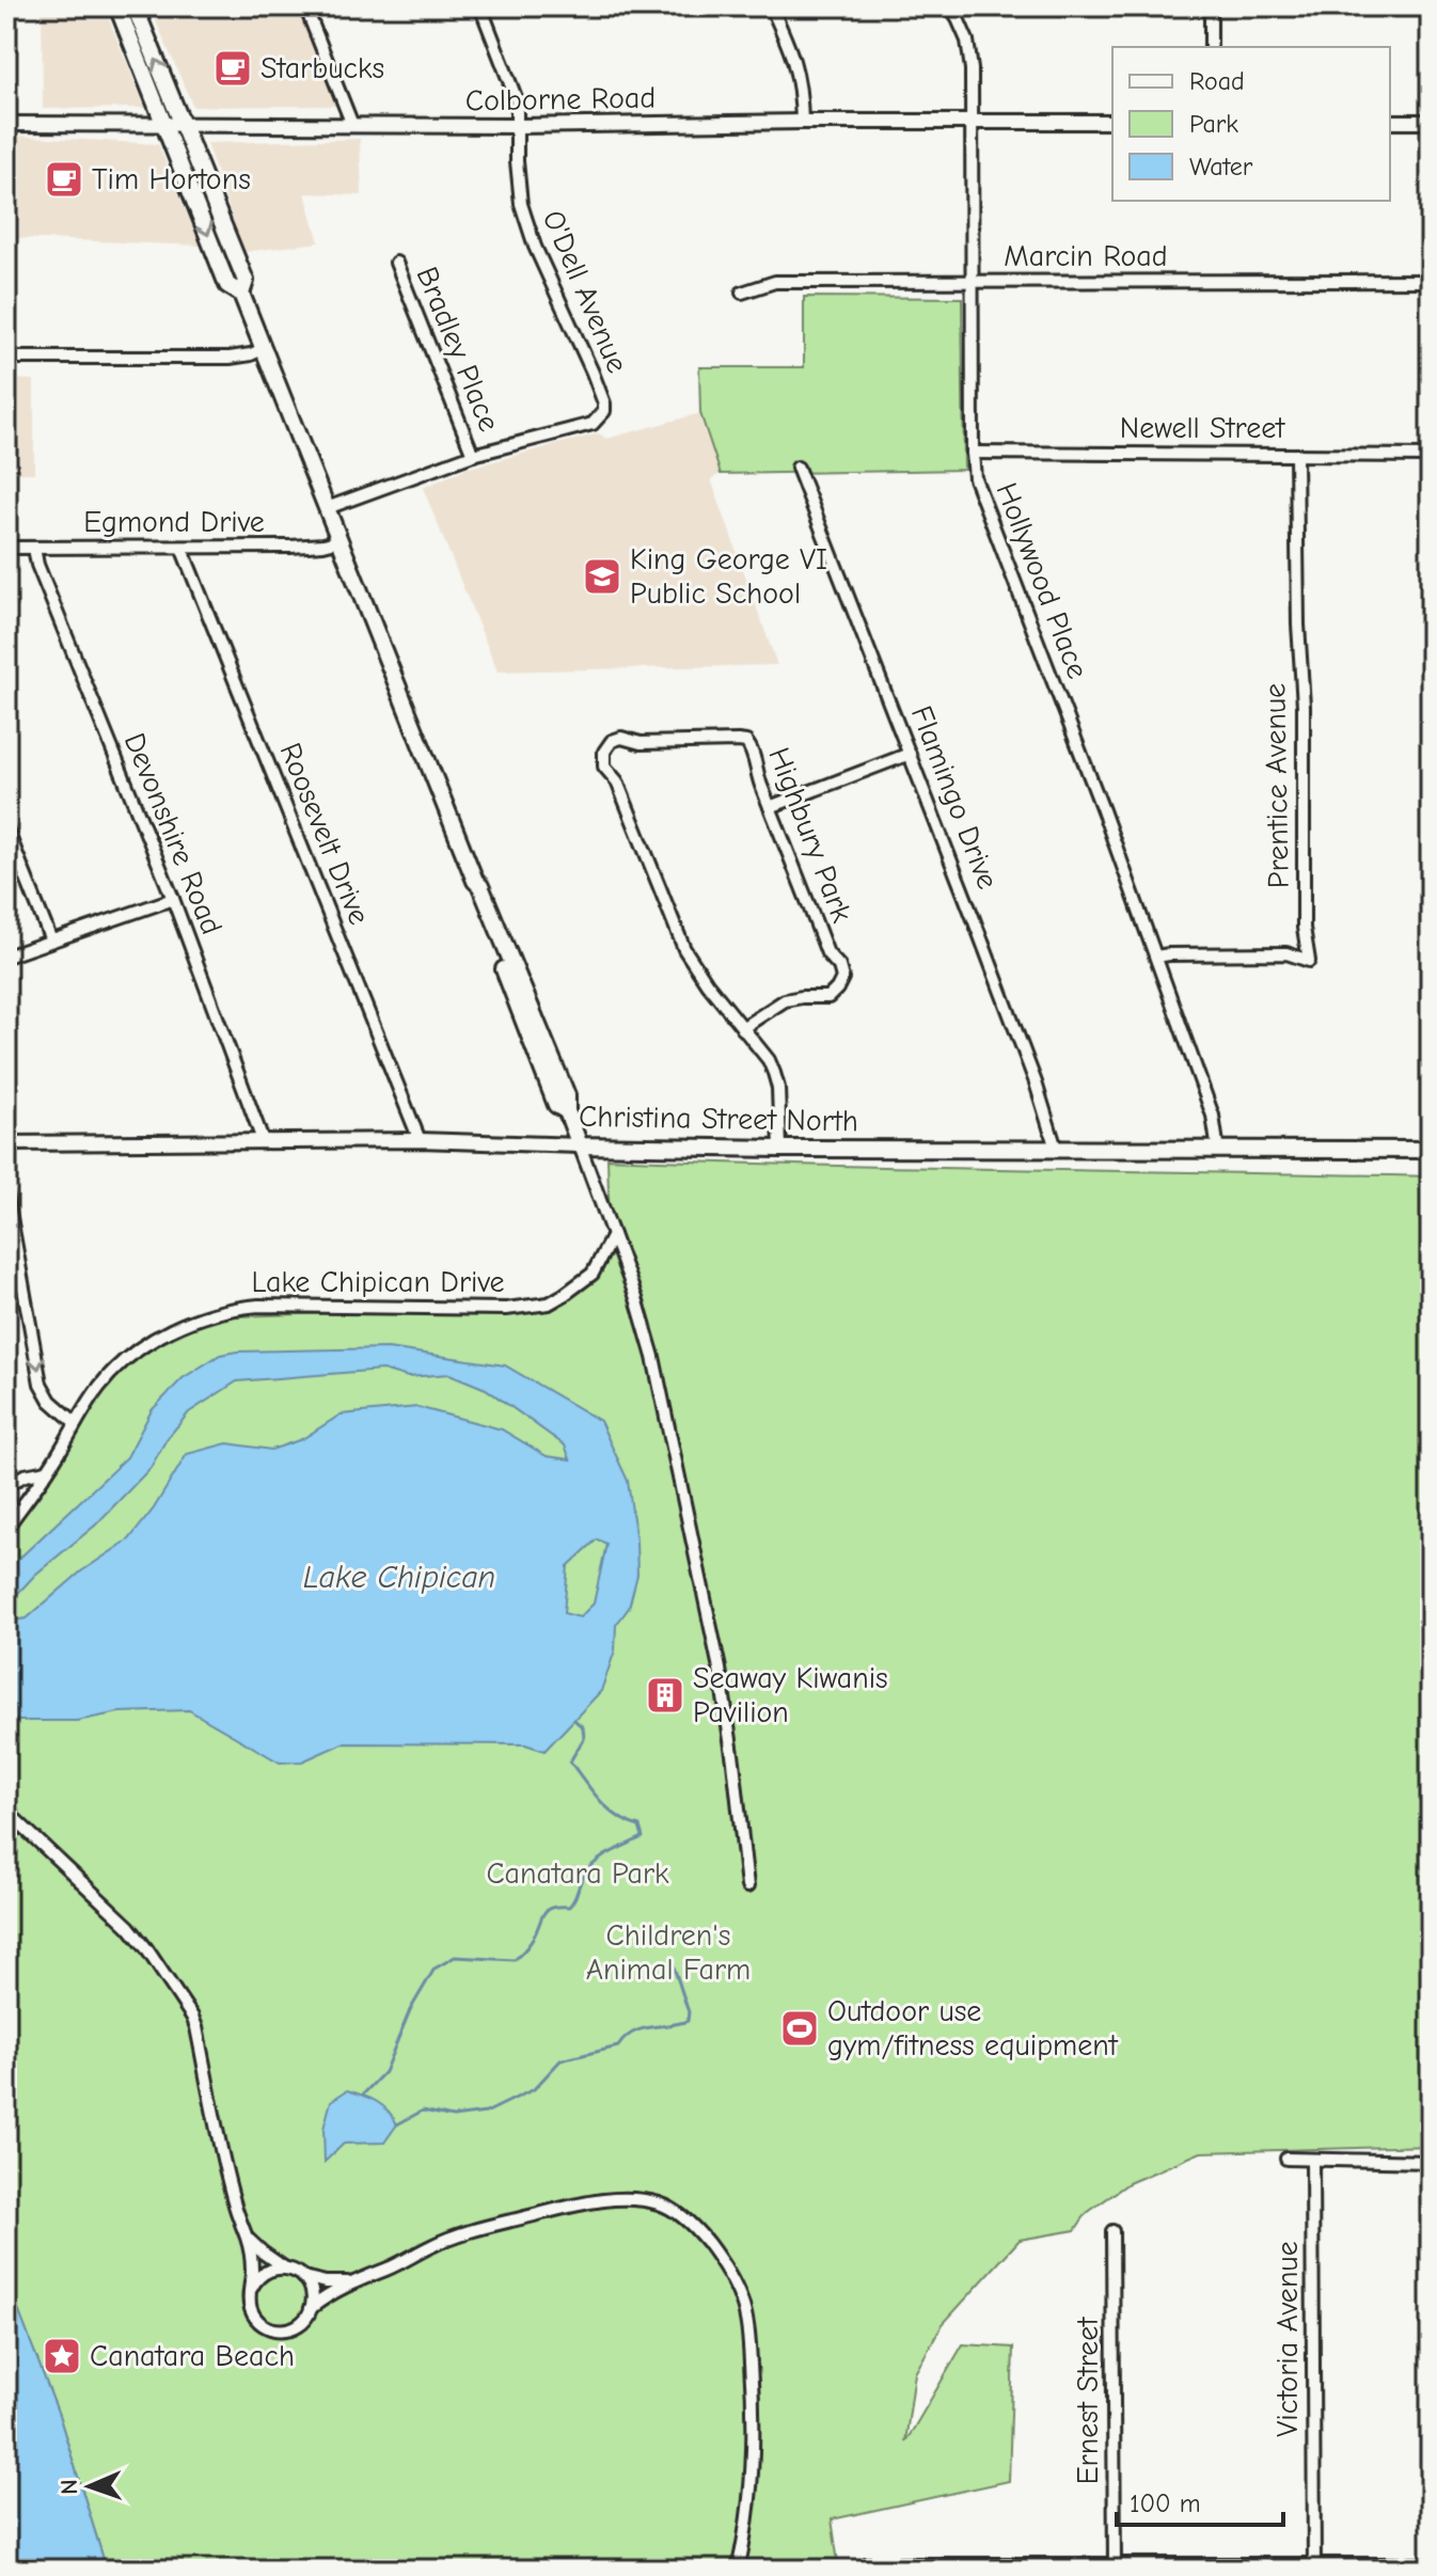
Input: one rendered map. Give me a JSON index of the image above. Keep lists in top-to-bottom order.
{
  "streets": {
    "main road": ["Christina Street North"],
    "street": [
      "Colborne Road",
      "Marcin Road",
      "O'Dell Avenue",
      "Bradley Place",
      "Newell Street",
      "Egmond Drive",
      "Hollywood Place",
      "Prentice Avenue",
      "Flamingo Drive",
      "Devonshire Road",
      "Roosevelt Drive",
      "Highbury Park",
      "Lake Chipican Drive",
      "Victoria Avenue",
      "Ernest Street"
    ]
  },
  "crossings": [
    ["Colborne Road", "O'Dell Avenue"],
    ["Colborne Road", "Hollywood Place"],
    ["Marcin Road", "Hollywood Place"],
    ["O'Dell Avenue", "Bradley Place"],
    ["Newell Street", "Hollywood Place"],
    ["Newell Street", "Prentice Avenue"],
    ["Egmond Drive", "Devonshire Road"],
    ["Egmond Drive", "Roosevelt Drive"],
    ["Hollywood Place", "Prentice Avenue"],
    ["Hollywood Place", "Christina Street North"],
    ["Flamingo Drive", "Christina Street North"],
    ["Devonshire Road", "Christina Street North"],
    ["Roosevelt Drive", "Christina Street North"],
    ["Highbury Park", "Christina Street North"]
  ],
  "water": ["Lake Chipican"],
  "parks": ["Canatara Park", "Children's Animal Farm"],
  "places": {
    "cafe": ["Starbucks", "Tim Hortons"],
    "school or university": ["King George VI Public School"],
    "building": ["Seaway Kiwanis Pavilion"],
    "sports": ["Outdoor use gym/fitness equipment"],
    "place": ["Canatara Beach"]
  },
  "legend": ["Road", "Park", "Water"],
  "scale_bar": "100 m",
  "north": "left"
}
